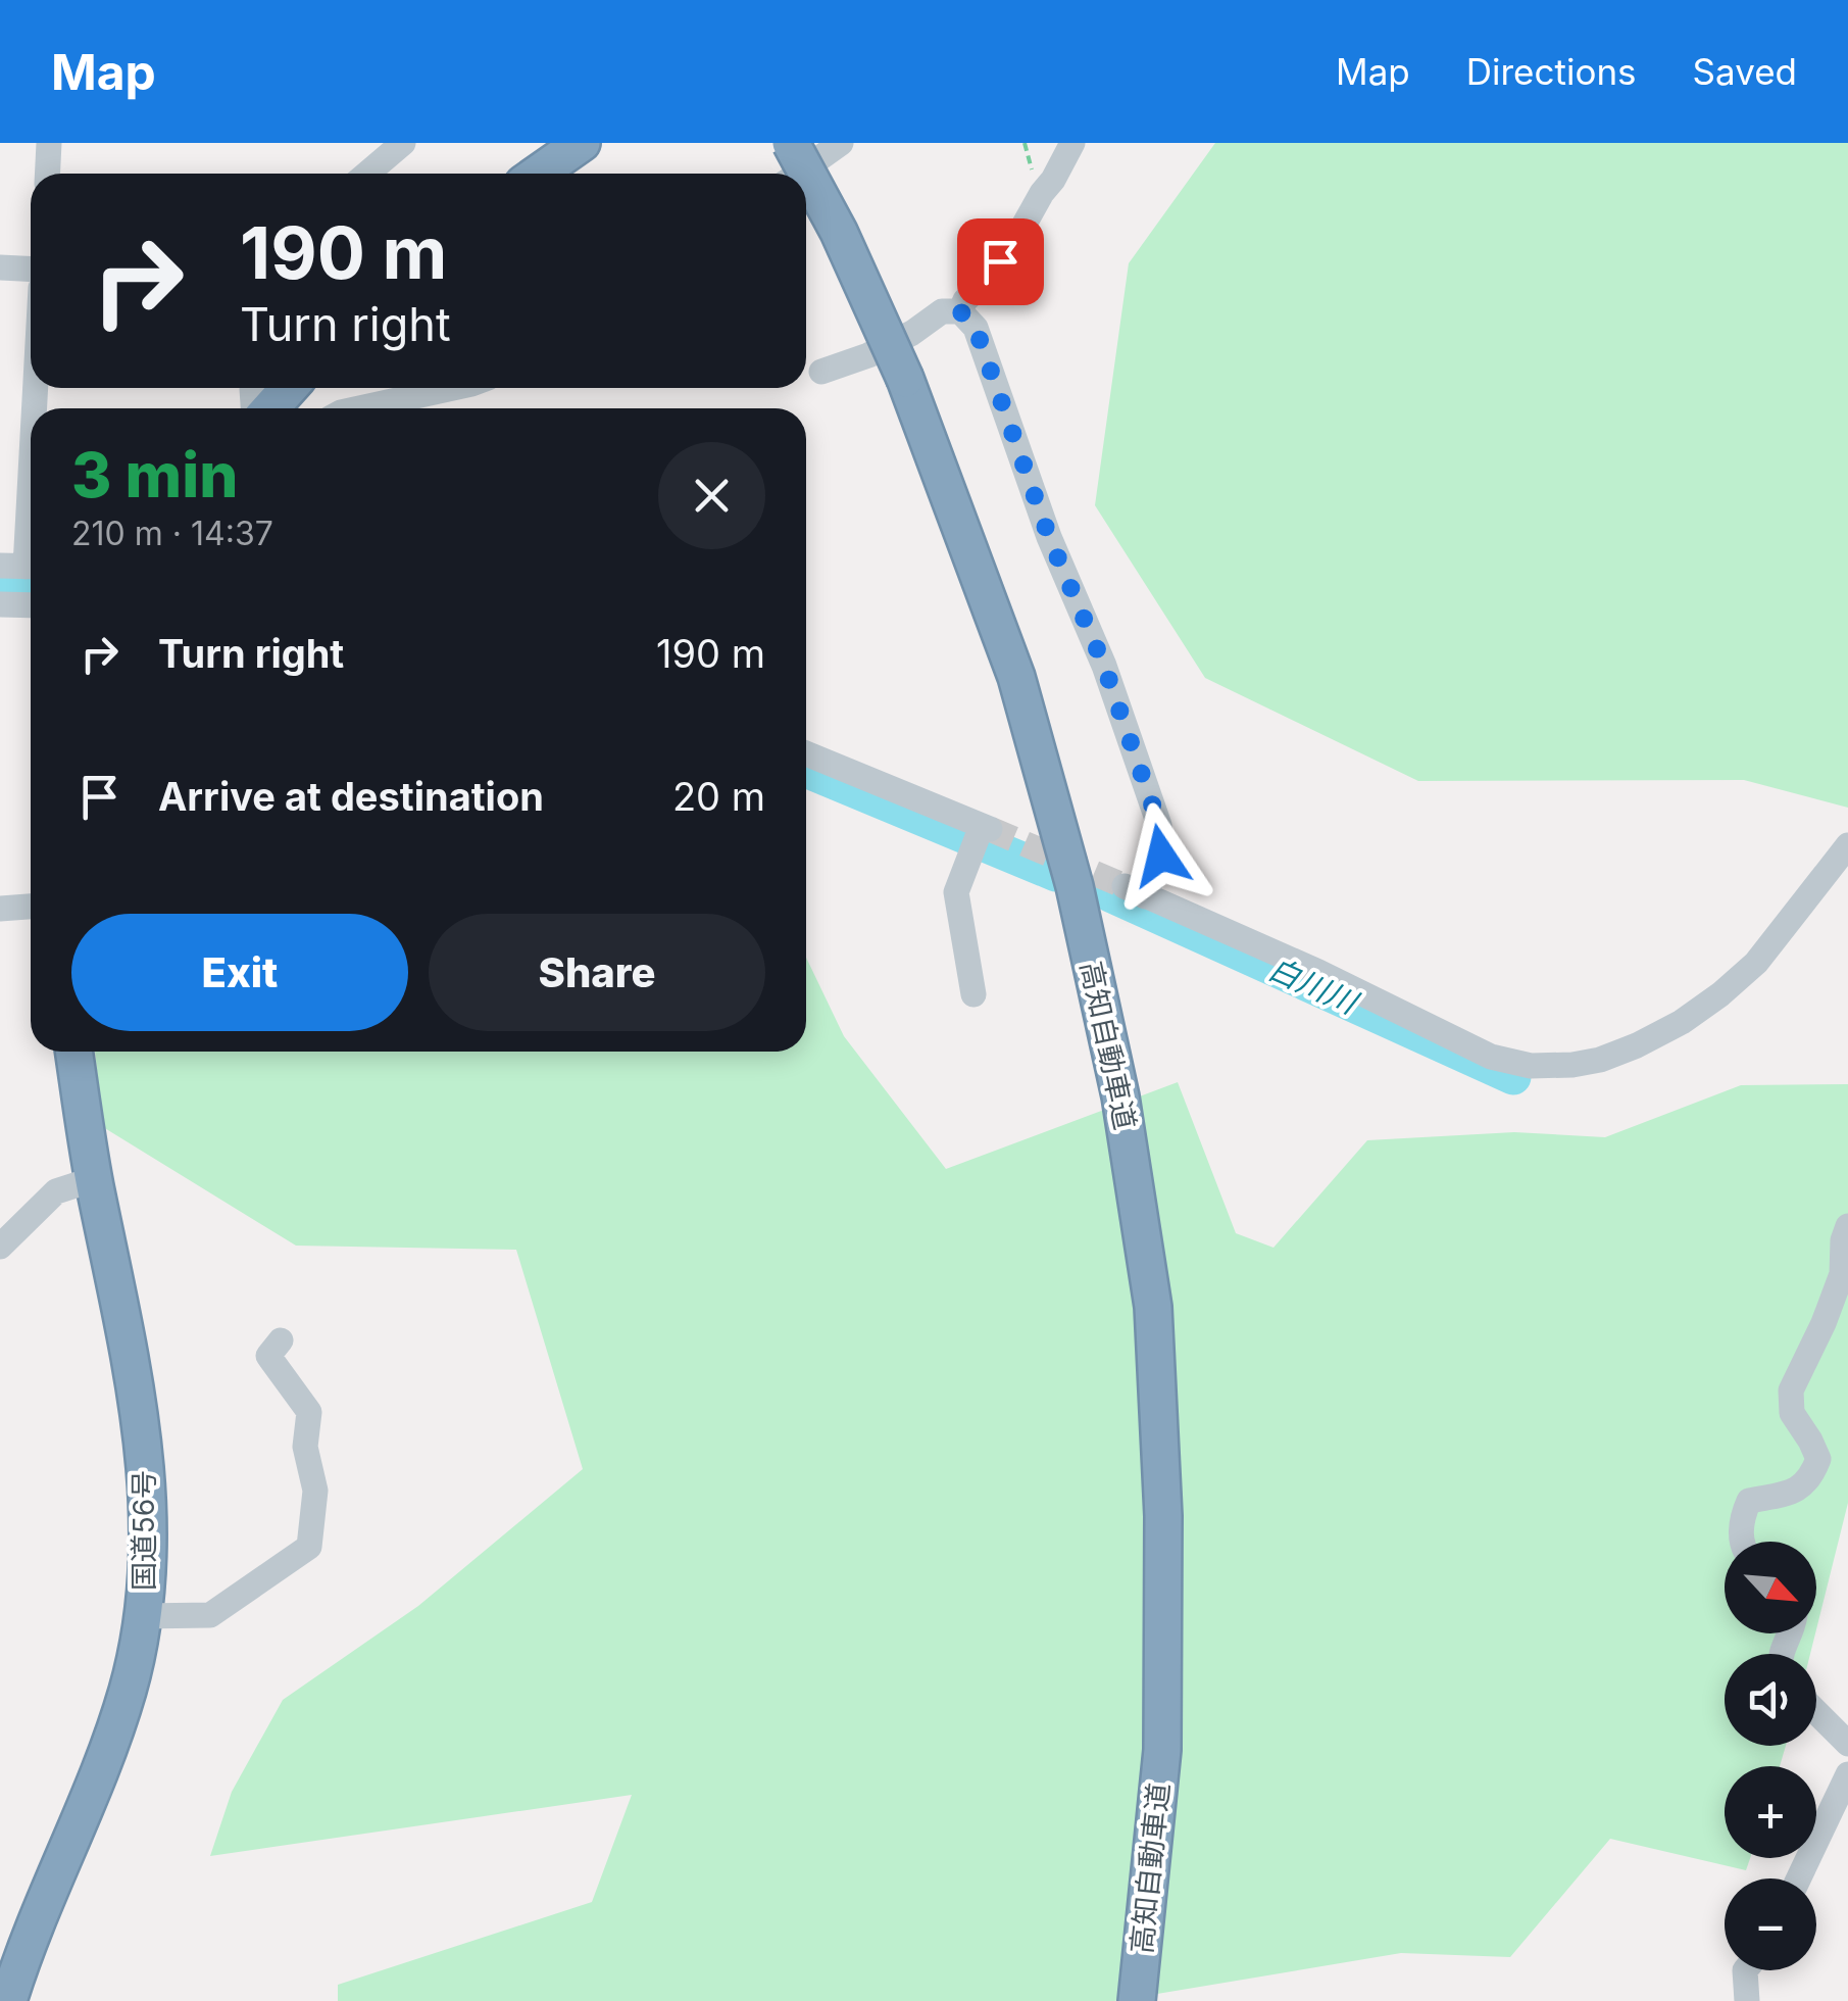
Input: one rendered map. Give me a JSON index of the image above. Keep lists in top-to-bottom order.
{
  "streets": {
    "highway": ["高知自動車道", "国道56号"]
  },
  "water": ["白川川"],
  "north": "bottom right",
  "page": {
    "header": "Map",
    "nav": ["Map", "Directions", "Saved"],
    "turn": ["190 m", "Turn right"],
    "heading": ["3 min", "210 m · 14:37"],
    "list": [
      {
        "name": "Turn right",
        "value": "190 m"
      },
      {
        "name": "Arrive at destination",
        "value": "20 m"
      }
    ],
    "buttons": ["Exit", "Share"],
    "map_buttons": ["+", "−"]
  }
}
